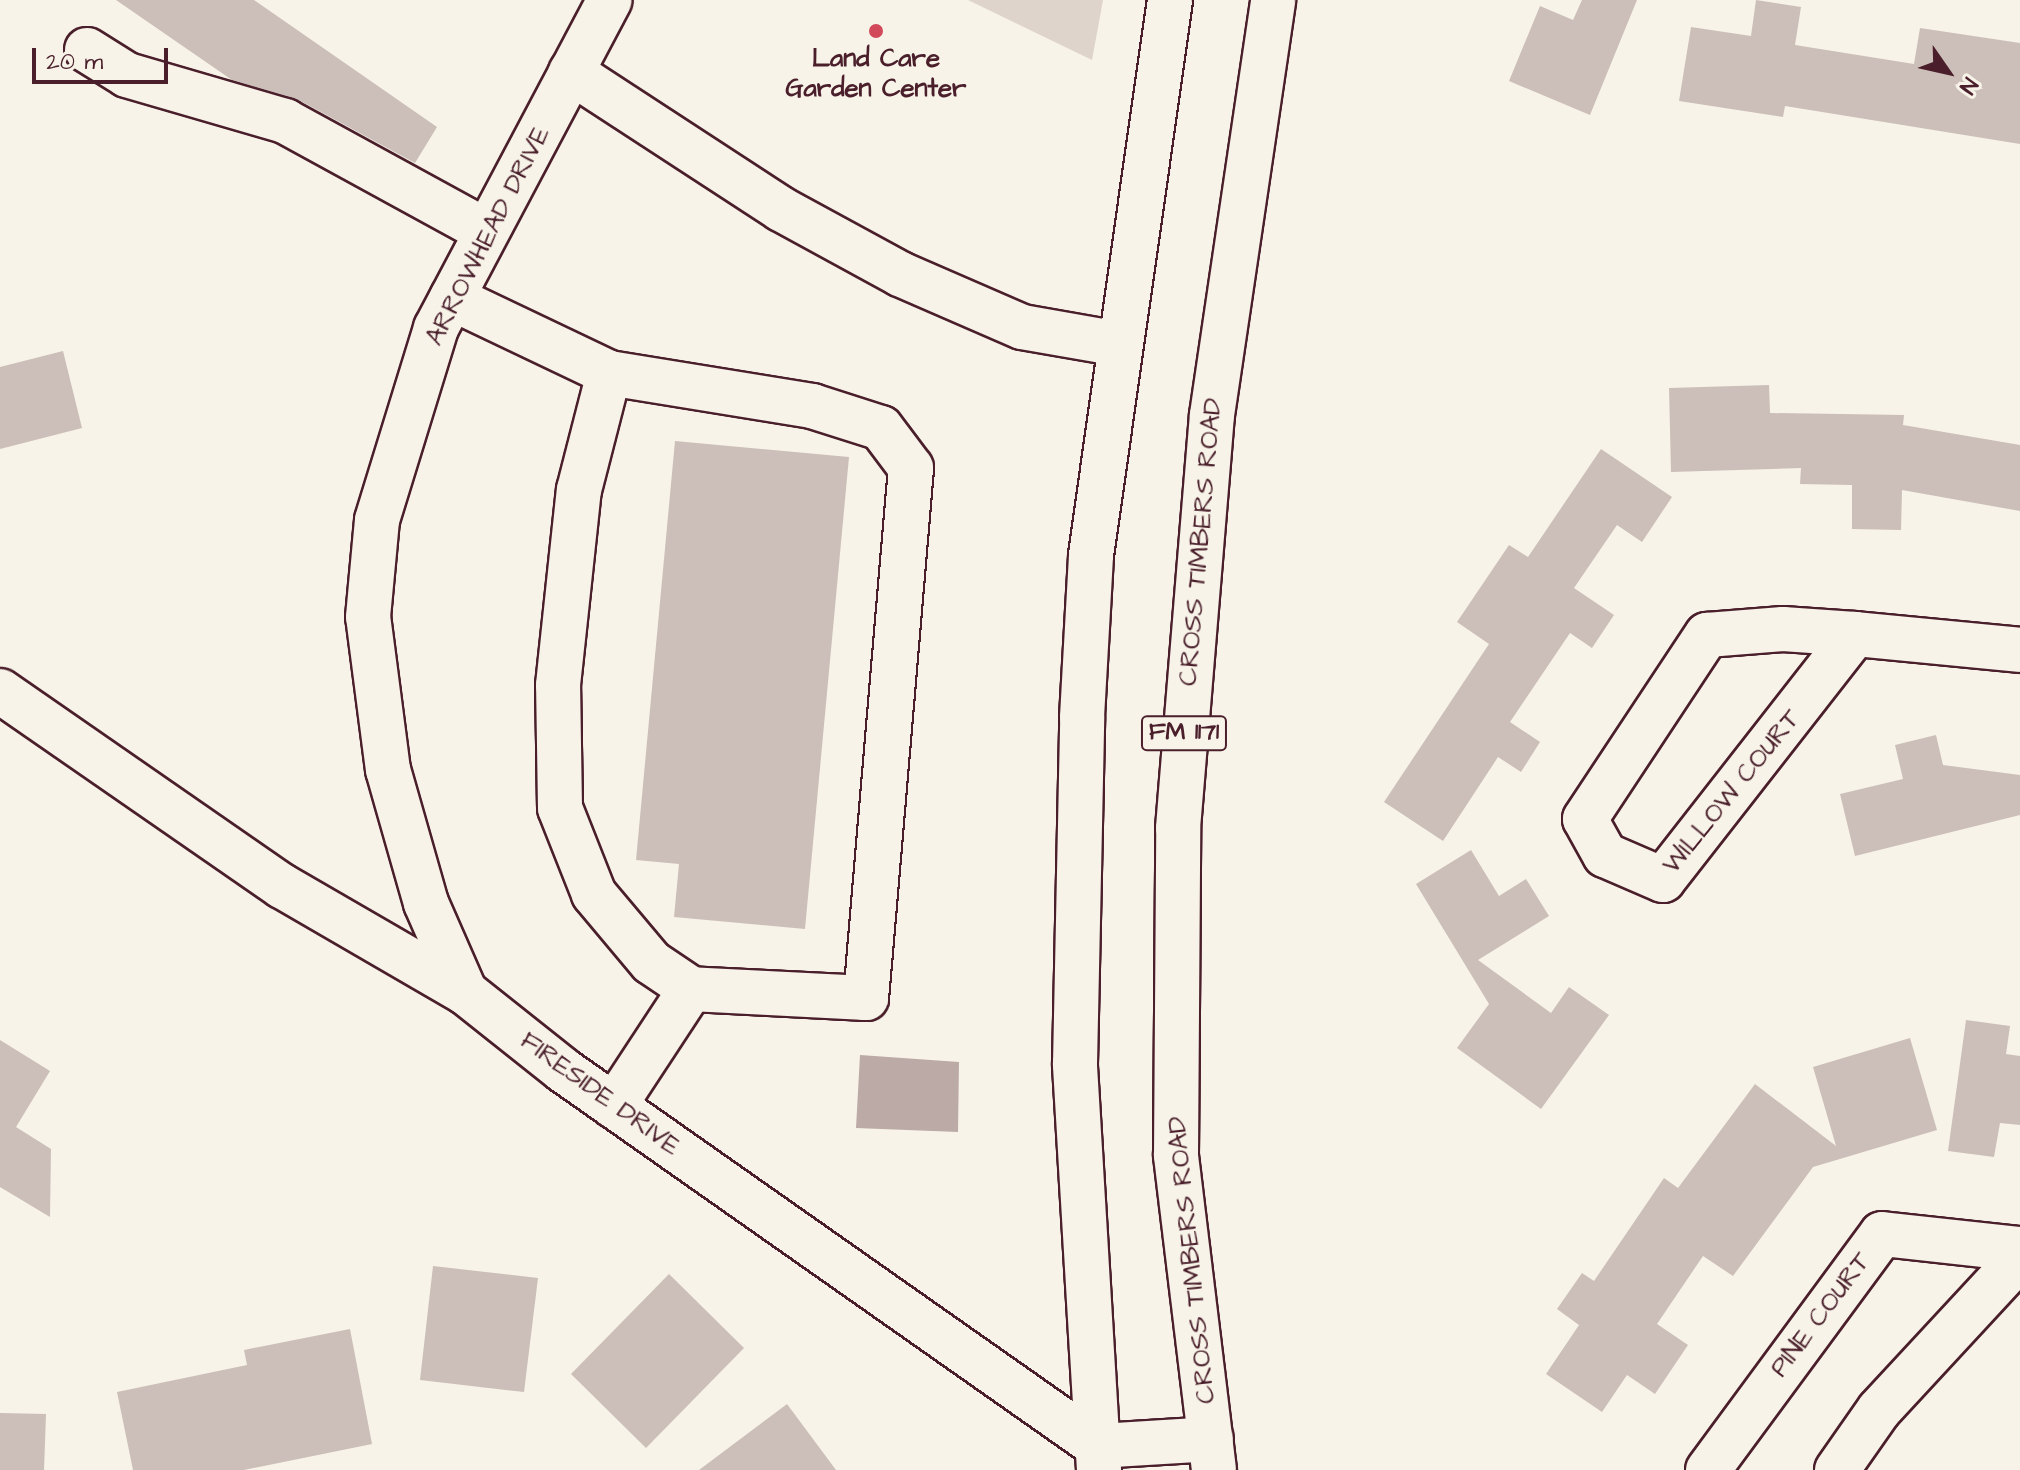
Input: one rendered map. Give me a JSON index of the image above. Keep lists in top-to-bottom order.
{
  "streets": {
    "street": [
      "ARROWHEAD DRIVE",
      "CROSS TIMBERS ROAD",
      "FM 1171",
      "WILLOW COURT",
      "FIRESIDE DRIVE",
      "PINE COURT"
    ]
  },
  "crossings": [
    ["ARROWHEAD DRIVE", "FIRESIDE DRIVE"]
  ],
  "places": ["Land Care Garden Center"],
  "scale_bar": "20 m",
  "north": "bottom right"
}
